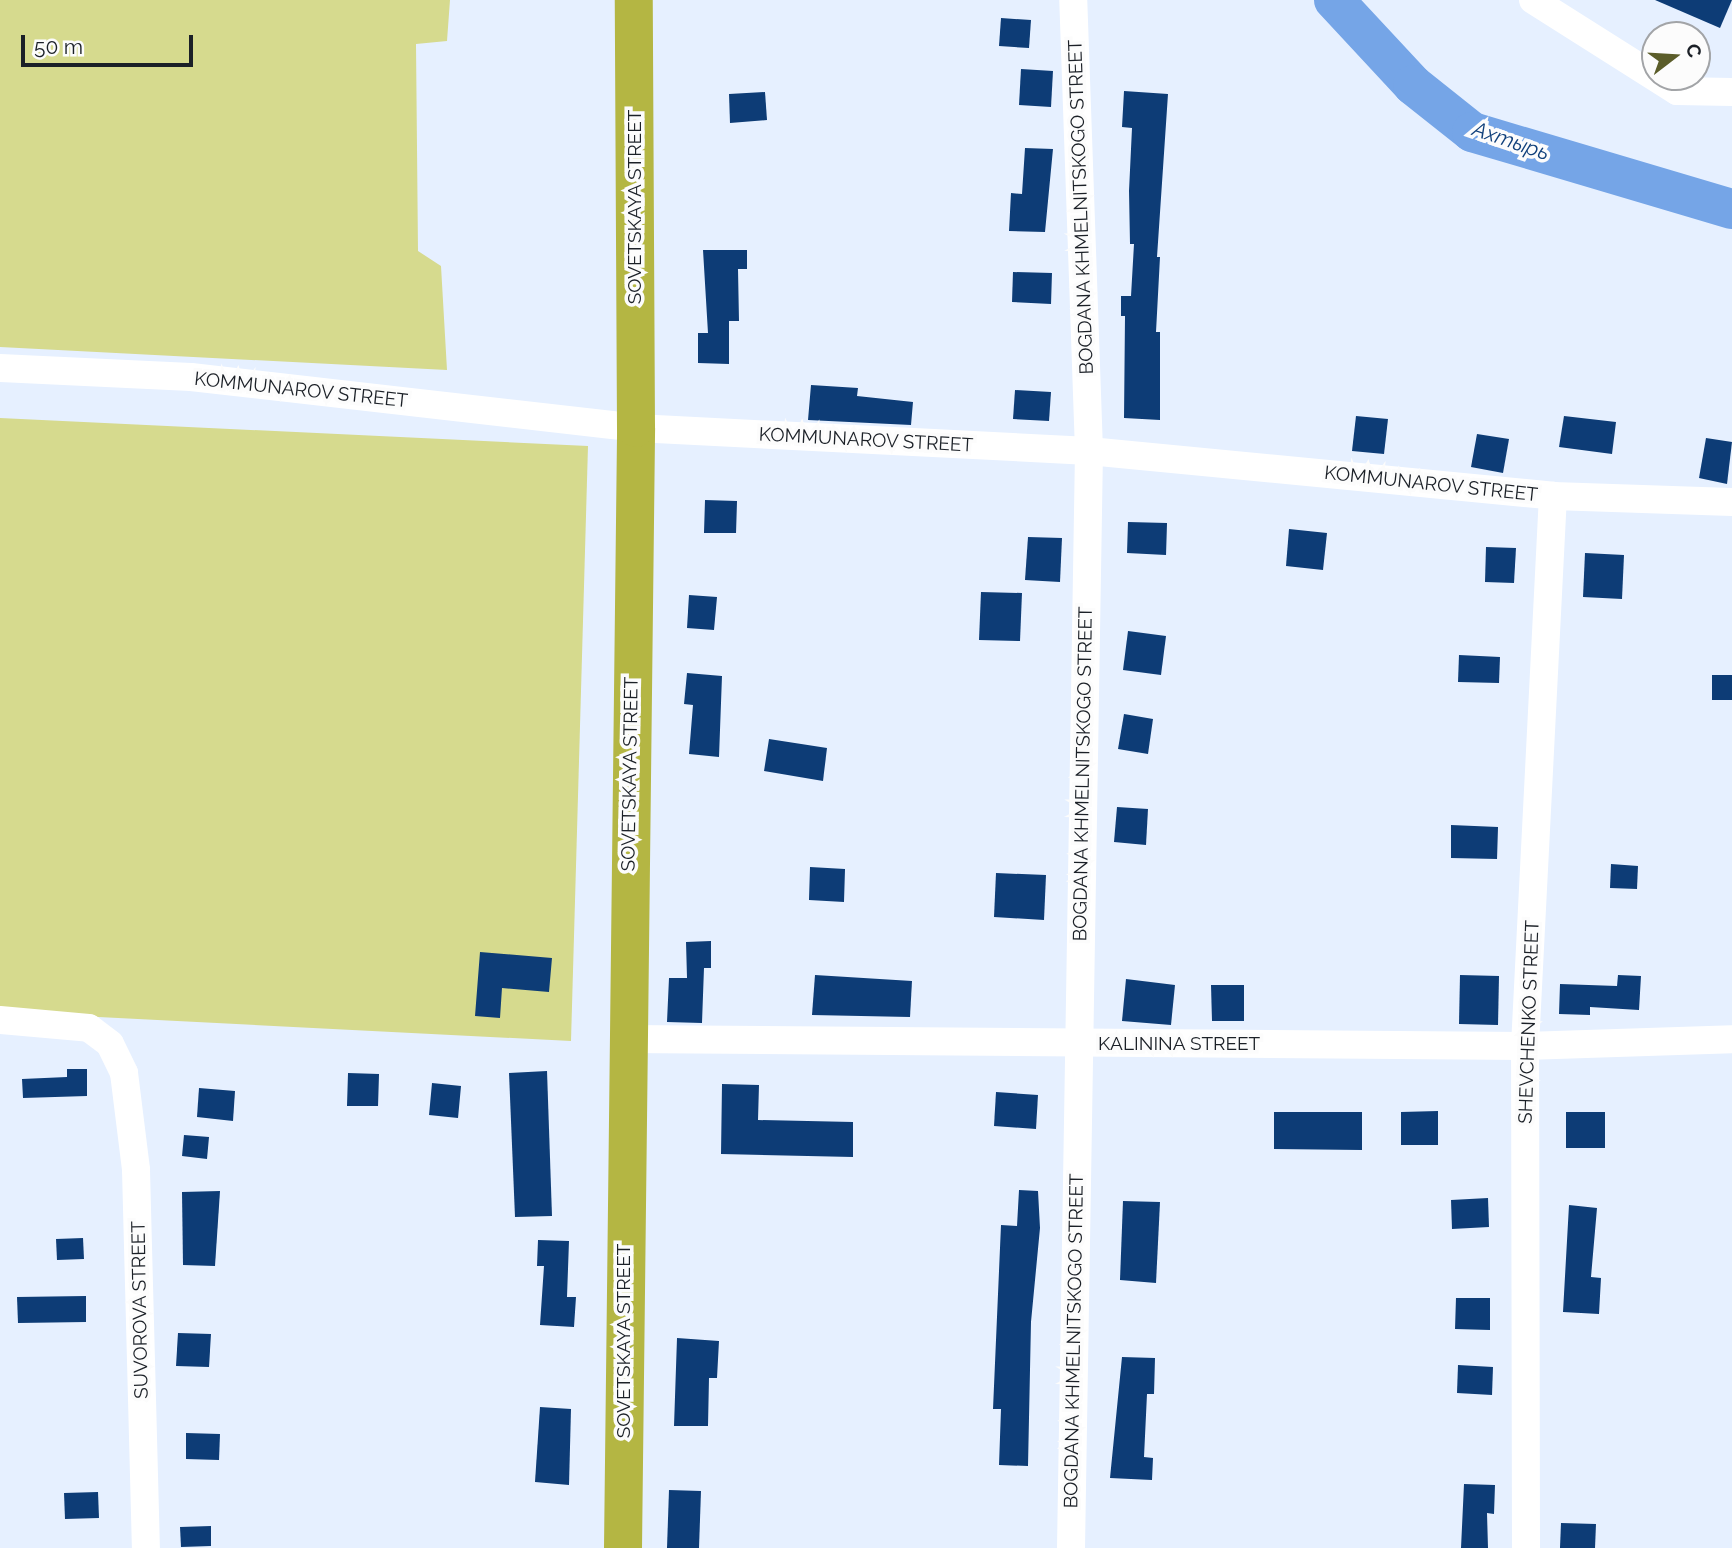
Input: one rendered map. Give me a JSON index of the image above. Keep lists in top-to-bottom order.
{
  "streets": {
    "highway": ["SOVETSKAYA STREET"],
    "street": [
      "BOGDANA KHMELNITSKOGO STREET",
      "KOMMUNAROV STREET",
      "SHEVCHENKO STREET",
      "KALININA STREET",
      "SUVOROVA STREET"
    ]
  },
  "crossings": [
    ["SOVETSKAYA STREET", "KOMMUNAROV STREET"],
    ["SOVETSKAYA STREET", "KALININA STREET"],
    ["BOGDANA KHMELNITSKOGO STREET", "KOMMUNAROV STREET"],
    ["BOGDANA KHMELNITSKOGO STREET", "KALININA STREET"],
    ["KOMMUNAROV STREET", "SHEVCHENKO STREET"],
    ["SHEVCHENKO STREET", "KALININA STREET"]
  ],
  "water": ["Ахтырь"],
  "scale_bar": "50 m",
  "north": "right"
}
